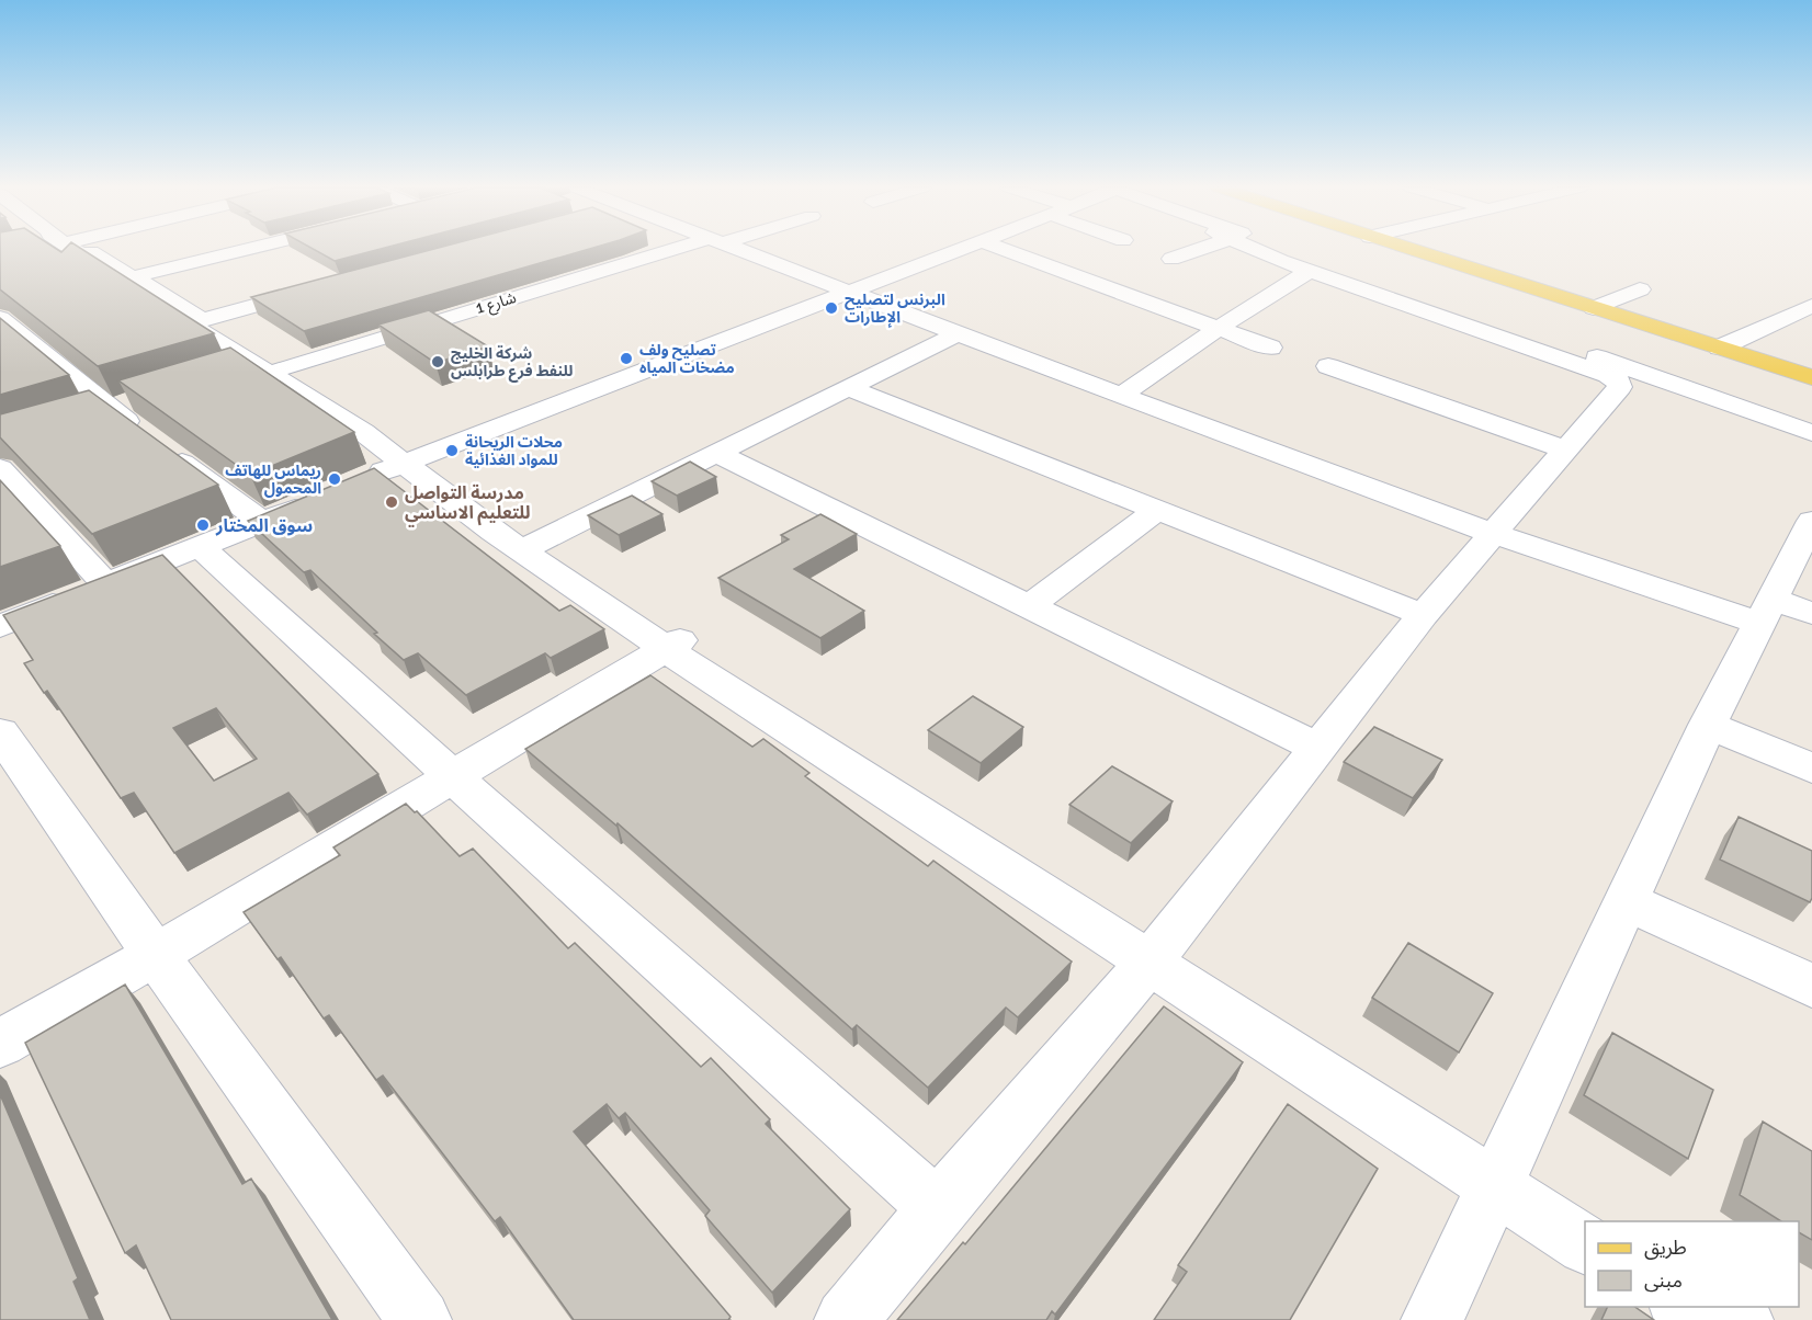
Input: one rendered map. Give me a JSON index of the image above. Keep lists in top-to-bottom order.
{
  "streets": {
    "street": ["شارع 1"]
  },
  "places": [
    "البرنس لتصليح الإطارات",
    "تصليح ولف مضخات المياه",
    "شركة الخليج للنفط فرع طرابلس",
    "محلات الريحانة للمواد الغذائية",
    "ريماس للهاتف المحمول",
    "مدرسة التواصل للتعليم الاساسي",
    "سوق المختار"
  ],
  "legend": ["طريق", "مبنى"]
}
